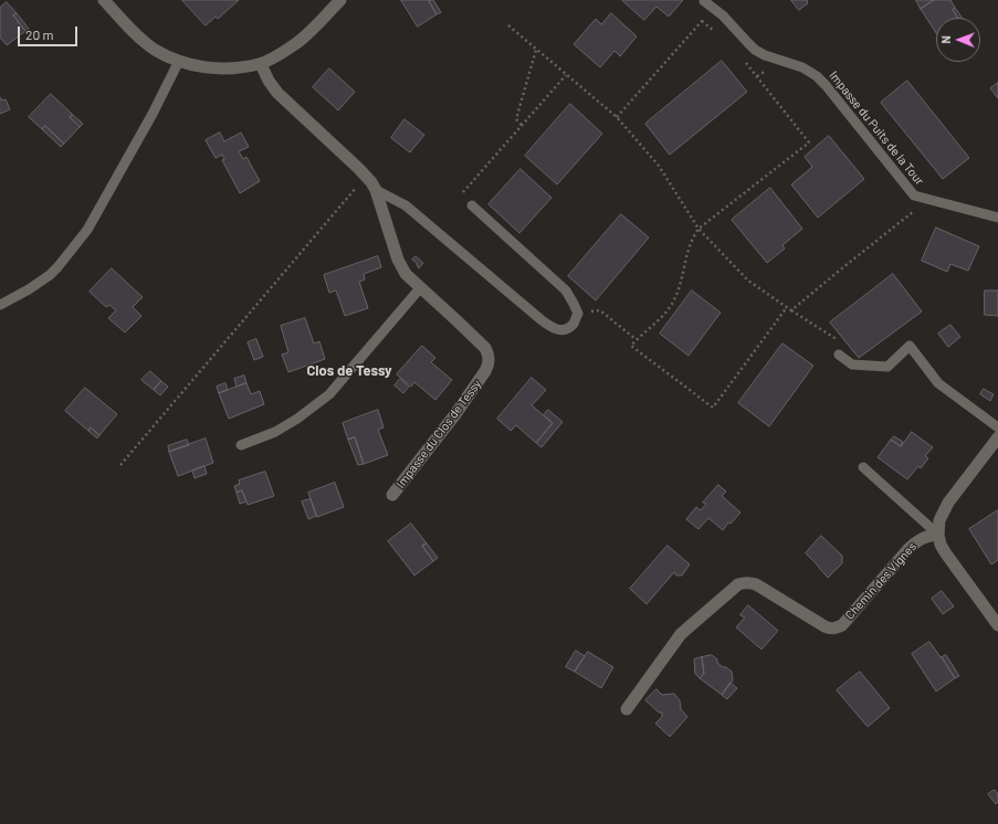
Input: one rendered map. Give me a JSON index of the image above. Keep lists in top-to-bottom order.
{
  "streets": {
    "street": ["Impasse du Clos de Tessy", "Chemin des Vignes"],
    "lane": ["Impasse du Puits de la Tour"]
  },
  "districts": ["Clos de Tessy"],
  "scale_bar": "20 m",
  "north": "left"
}
